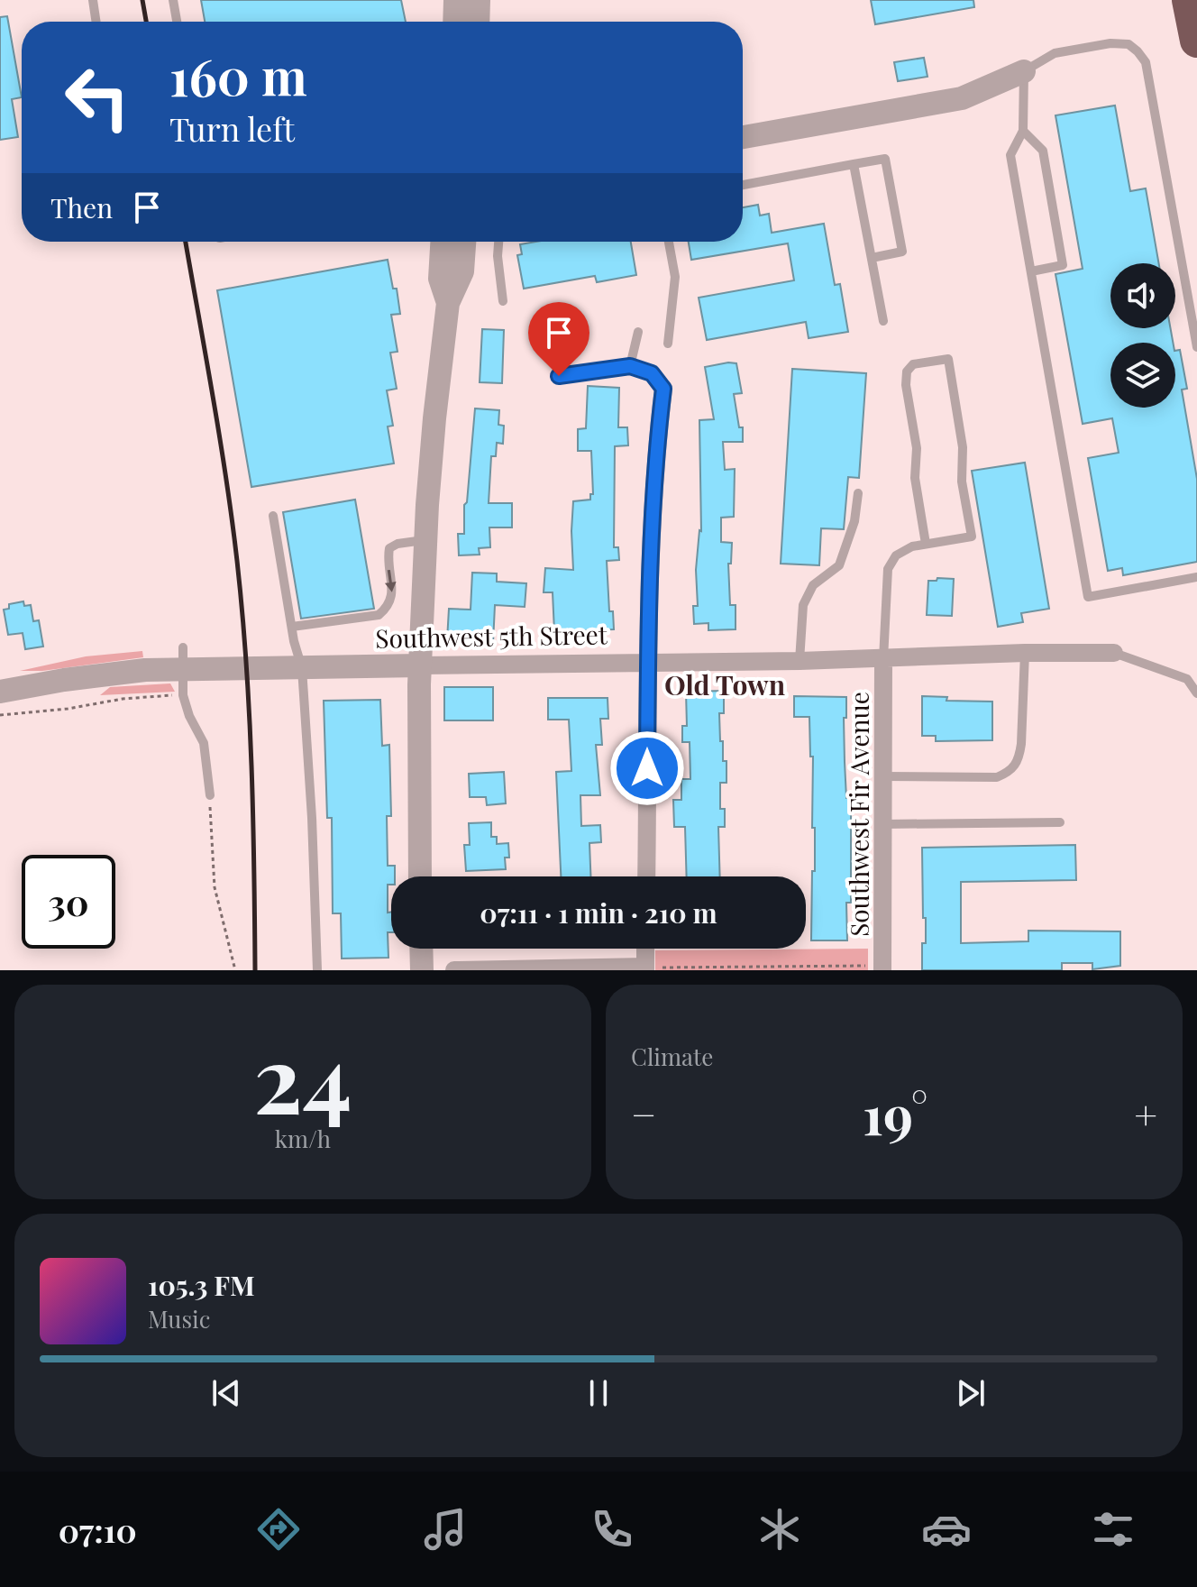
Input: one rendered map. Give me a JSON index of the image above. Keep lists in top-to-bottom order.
{
  "streets": {
    "street": ["Southwest 5th Street", "Southwest Fir Avenue"]
  },
  "crossings": [
    ["Southwest 5th Street", "Southwest Fir Avenue"]
  ],
  "districts": ["Old Town"],
  "page": {
    "turn": ["160 m", "Turn left"],
    "then": "Then",
    "limit": "30",
    "trip": "07:11 · 1 min · 210 m",
    "tile": [
      ["24", "km/h"],
      "Climate"
    ],
    "heat": ["−", "19°", "+"],
    "song": ["105.3 FM", "Music"],
    "tabs": "07:10"
  }
}
